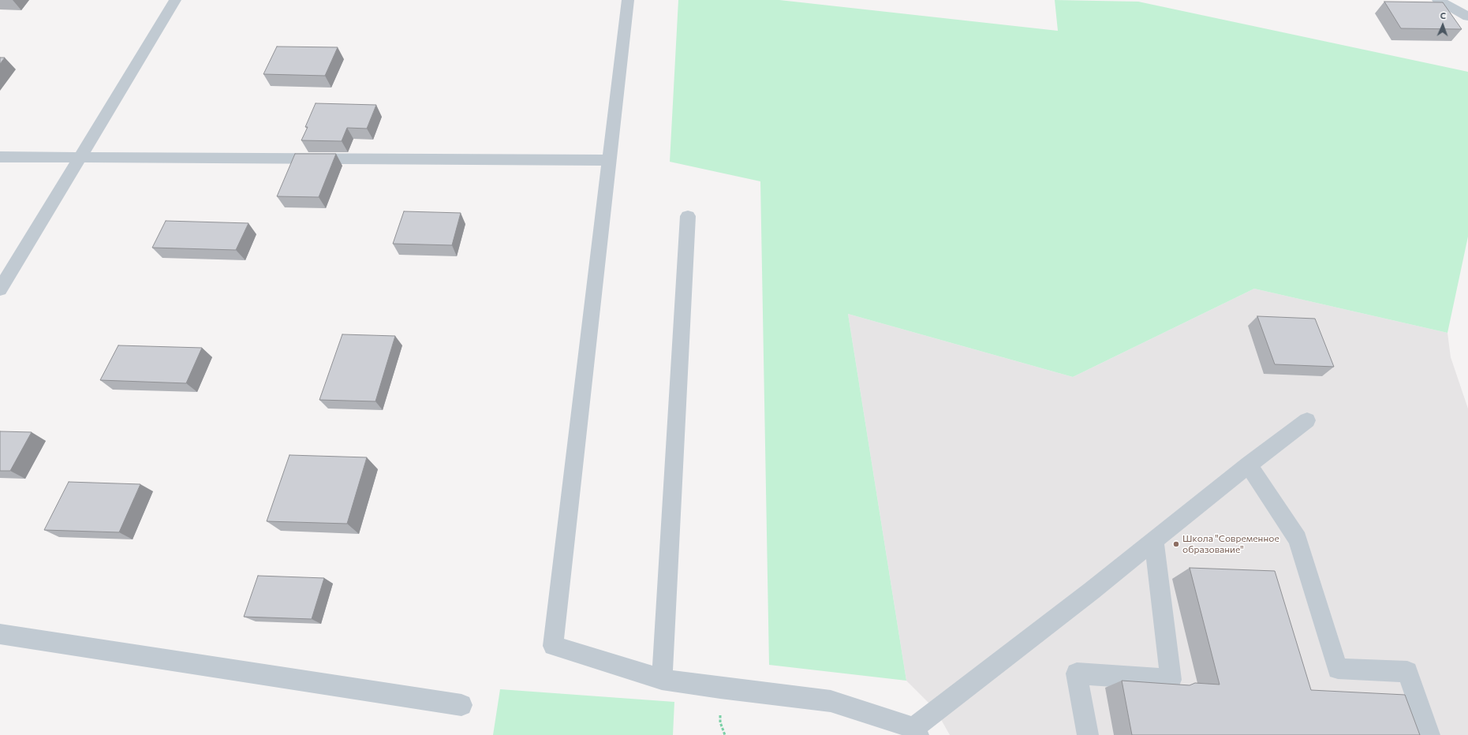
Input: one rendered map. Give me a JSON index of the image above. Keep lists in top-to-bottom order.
{
  "places": ["Школа \"Современное образование\""],
  "north": "top"
}
